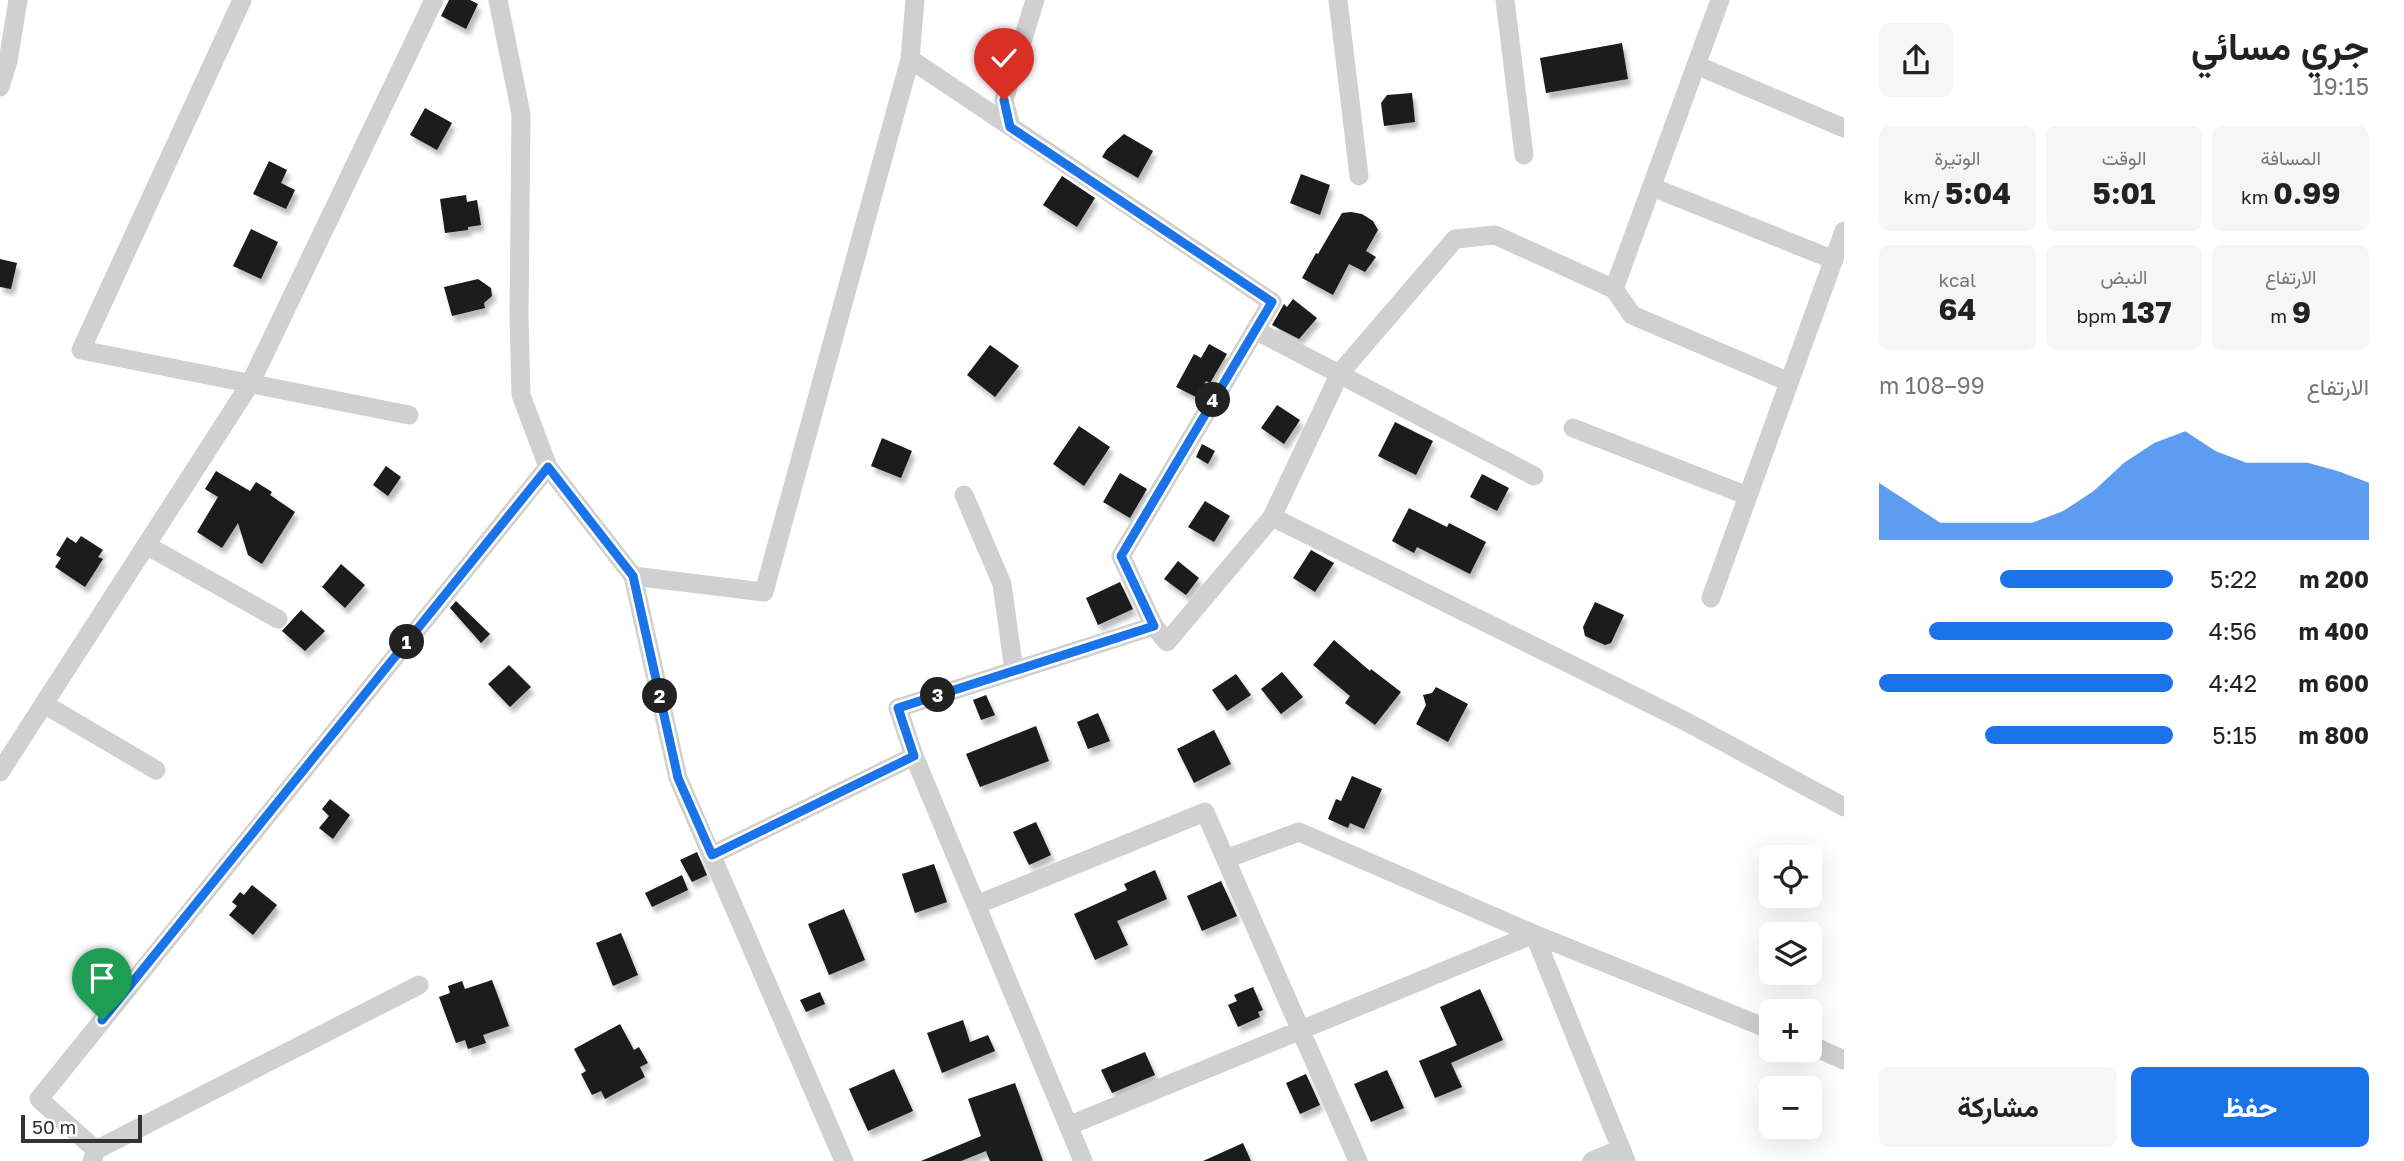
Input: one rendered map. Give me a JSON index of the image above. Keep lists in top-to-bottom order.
{
  "scale_bar": "50 m",
  "page": {
    "heading": ["جري مسائي", "19:15"],
    "stats": [
      ["المسافة", "0.99 km"],
      ["الوقت", "5:01"],
      ["الوتيرة", "5:04 /km"],
      ["الارتفاع", "9 m"],
      ["النبض", "137 bpm"],
      ["kcal", "64"]
    ],
    "chart": ["الارتفاع", "99–108 m"],
    "pins": [
      "4",
      "1",
      "3",
      "2"
    ],
    "list": [
      {
        "name": "200 m",
        "note": "5:22"
      },
      {
        "name": "400 m",
        "note": "4:56"
      },
      {
        "name": "600 m",
        "note": "4:42"
      },
      {
        "name": "800 m",
        "note": "5:15"
      }
    ],
    "map_buttons": ["+", "−"],
    "buttons": ["حفظ", "مشاركة"],
    "scale": "50 m"
  }
}
